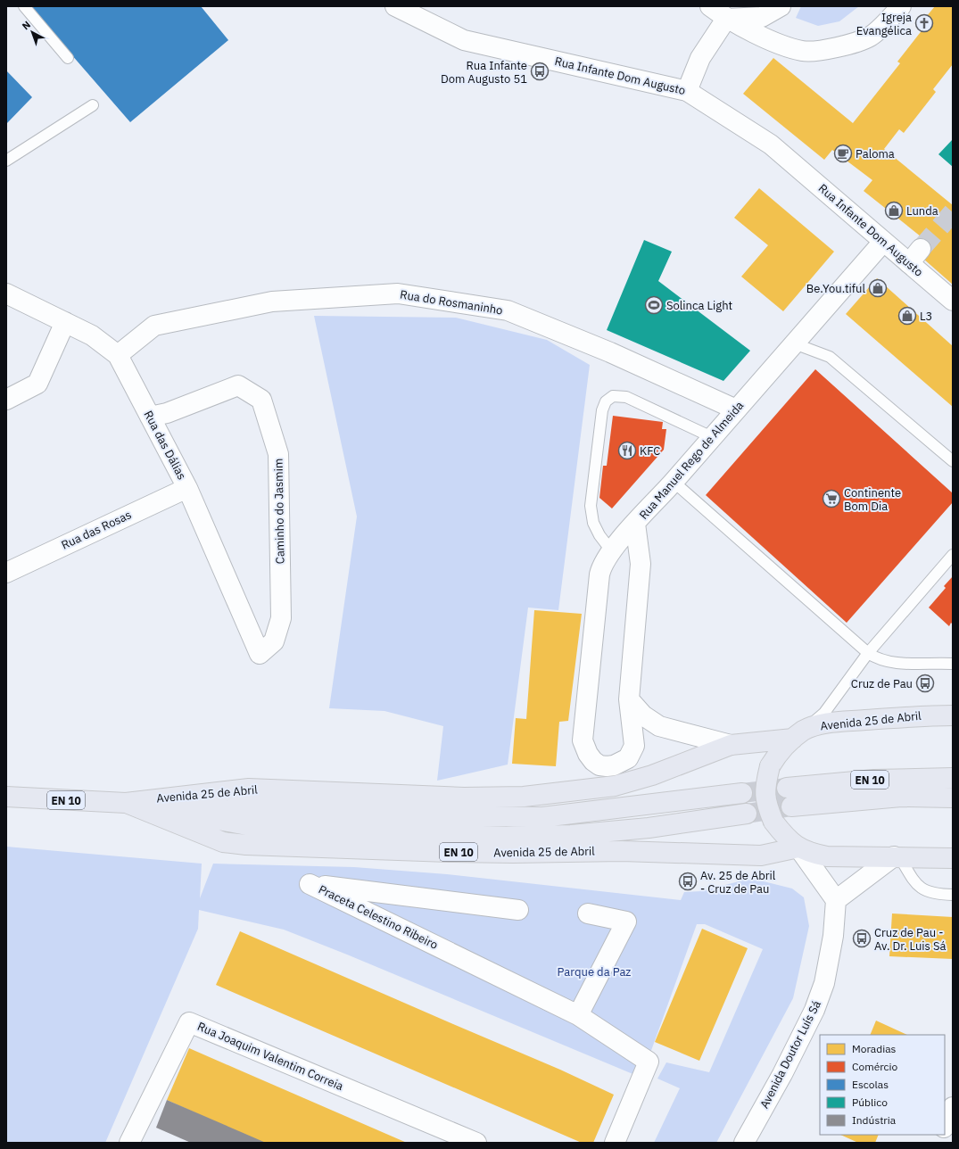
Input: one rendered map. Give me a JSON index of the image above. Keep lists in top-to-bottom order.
{
  "streets": {
    "main road": ["Avenida 25 de Abril", "EN 10"],
    "street": [
      "Rua Infante Dom Augusto",
      "Rua do Rosmaninho",
      "Rua das Dálias",
      "Rua Manuel Rego de Almeida",
      "Caminho do Jasmim",
      "Rua das Rosas",
      "Praceta Celestino Ribeiro",
      "Avenida Doutor Luís Sá",
      "Rua Joaquim Valentim Correia"
    ]
  },
  "crossings": [
    ["Rua Infante Dom Augusto", "Rua Manuel Rego de Almeida"],
    ["Rua do Rosmaninho", "Rua das Dálias"],
    ["Rua do Rosmaninho", "Rua Manuel Rego de Almeida"],
    ["Rua das Dálias", "Caminho do Jasmim"],
    ["Rua das Dálias", "Rua das Rosas"],
    ["Avenida 25 de Abril", "EN 10"],
    ["EN 10", "Avenida Doutor Luís Sá"]
  ],
  "parks": ["Parque da Paz"],
  "places": {
    "church": ["Igreja Evangélica"],
    "bus stop": [
      "Rua Infante Dom Augusto 51",
      "Cruz de Pau",
      "Av. 25 de Abril - Cruz de Pau",
      "Cruz de Pau - Av. Dr. Luis Sá"
    ],
    "cafe": ["Paloma"],
    "shop": ["Lunda", "Be.You.tiful", "L3"],
    "sports": ["Solinca Light"],
    "restaurant": ["KFC"],
    "supermarket": ["Continente Bom Dia"]
  },
  "legend": [
    "Moradias",
    "Comércio",
    "Escolas",
    "Público",
    "Indústria"
  ],
  "north": "top left"
}
